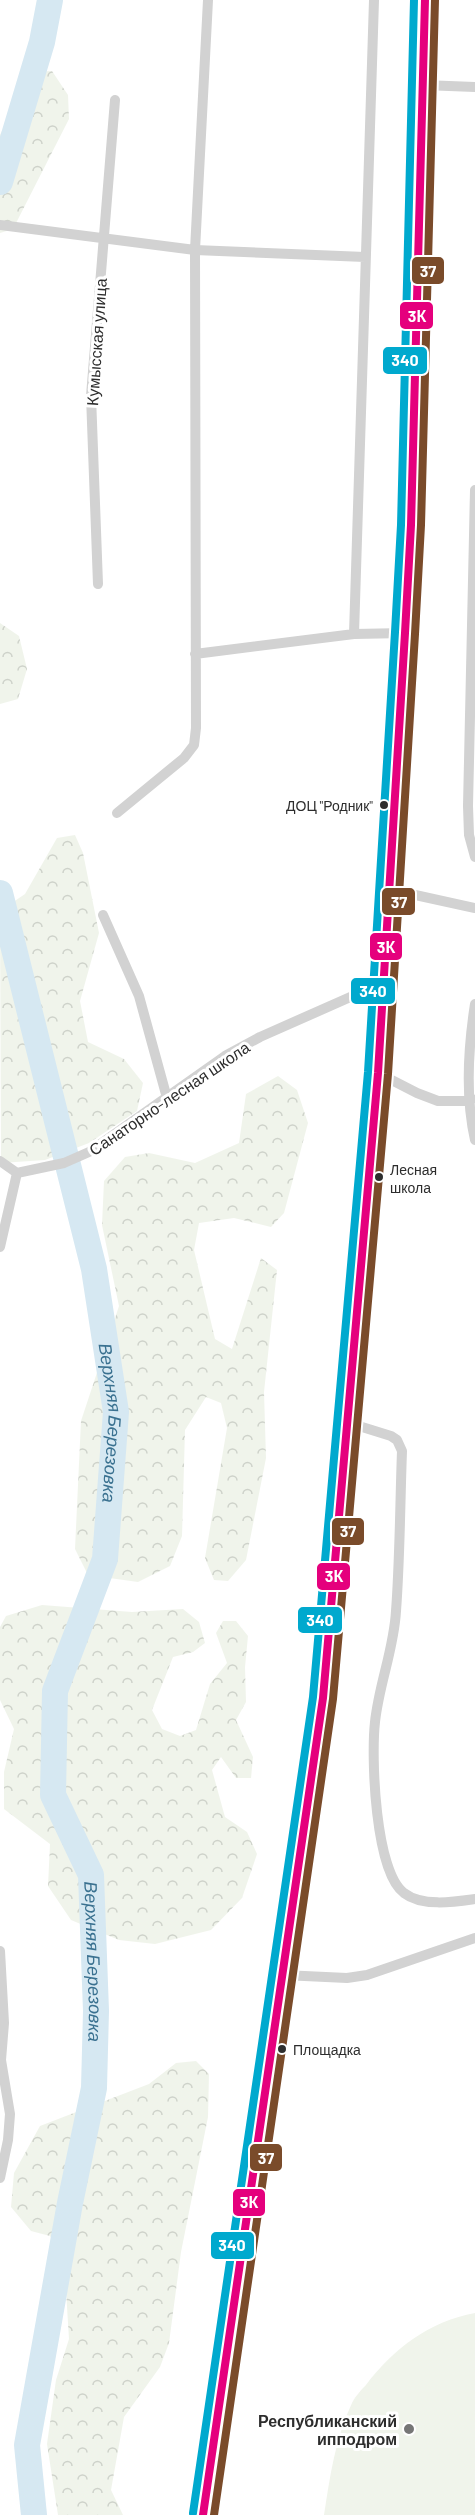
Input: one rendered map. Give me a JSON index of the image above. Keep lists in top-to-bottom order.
{
  "streets": {
    "street": ["Кумысская улица", "Санаторно-лесная школа"]
  },
  "water": ["Верхняя Березовка"],
  "places": [
    "ДОЦ \"Родник\"",
    "Лесная школа",
    "Площадка",
    "Республиканский ипподром"
  ],
  "lines": ["transit line 3К", "transit line 37", "transit line 340"]
}
